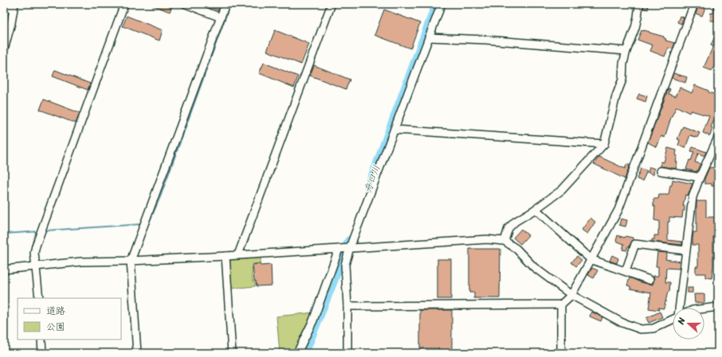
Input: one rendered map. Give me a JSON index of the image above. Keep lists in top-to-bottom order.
{
  "water": ["舟口川"],
  "legend": ["道路", "公園"],
  "north": "left"
}
